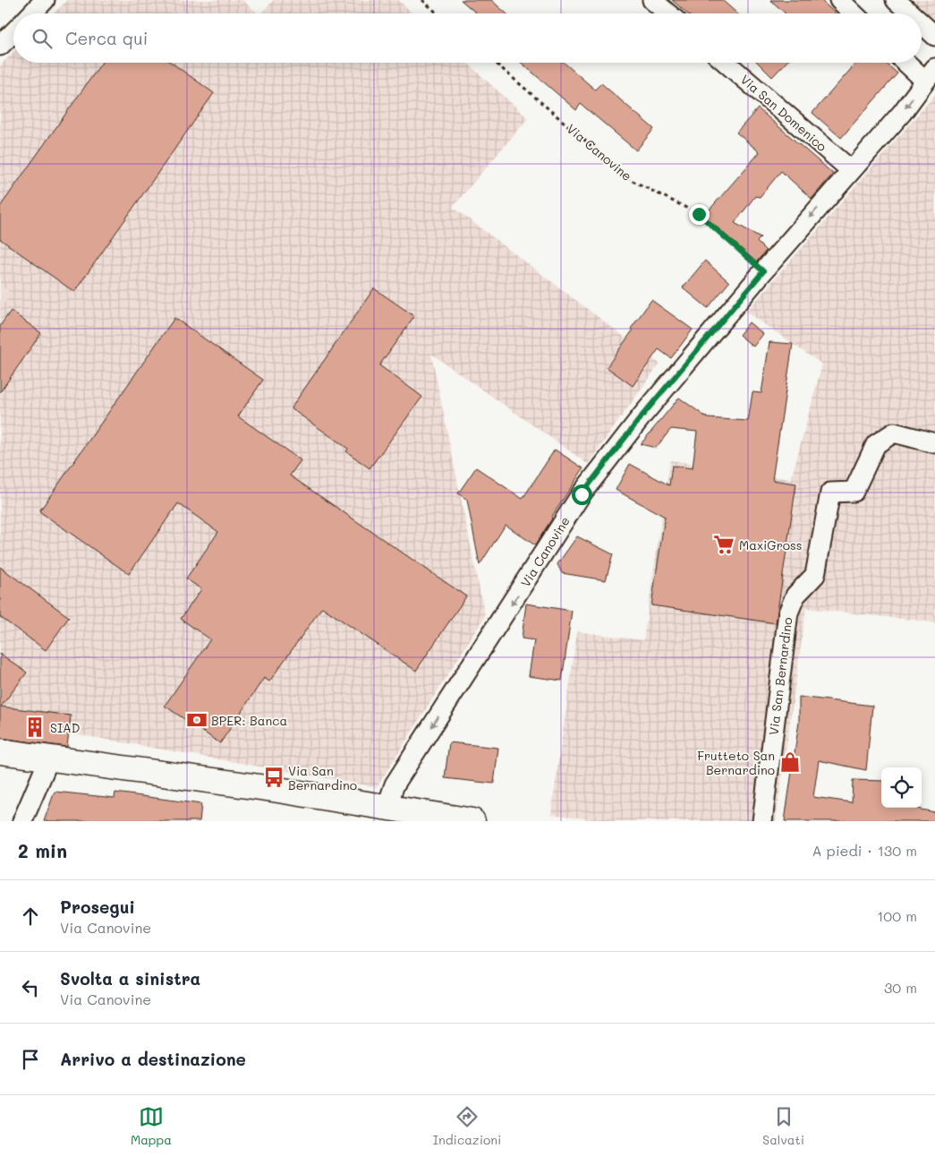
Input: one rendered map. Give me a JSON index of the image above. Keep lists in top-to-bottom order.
{
  "streets": {
    "street": ["Via San Domenico", "Via Canovine", "Via San Bernardino"]
  },
  "crossings": [
    ["Via San Domenico", "Via Canovine"]
  ],
  "one_way": ["Via Canovine"],
  "places": {
    "supermarket": ["MaxiGross"],
    "bank": ["BPER: Banca"],
    "building": ["SIAD"],
    "shop": ["Frutteto San Bernardino"],
    "bus stop": ["Via San Bernardino"]
  },
  "page": {
    "search": "Cerca qui",
    "heading": ["2 min", "A piedi · 130 m"],
    "list": [
      ["Prosegui", "Via Canovine", "100 m"],
      ["Svolta a sinistra", "Via Canovine", "30 m"],
      "Arrivo a destinazione"
    ],
    "nav": ["Mappa", "Indicazioni", "Salvati"]
  }
}
